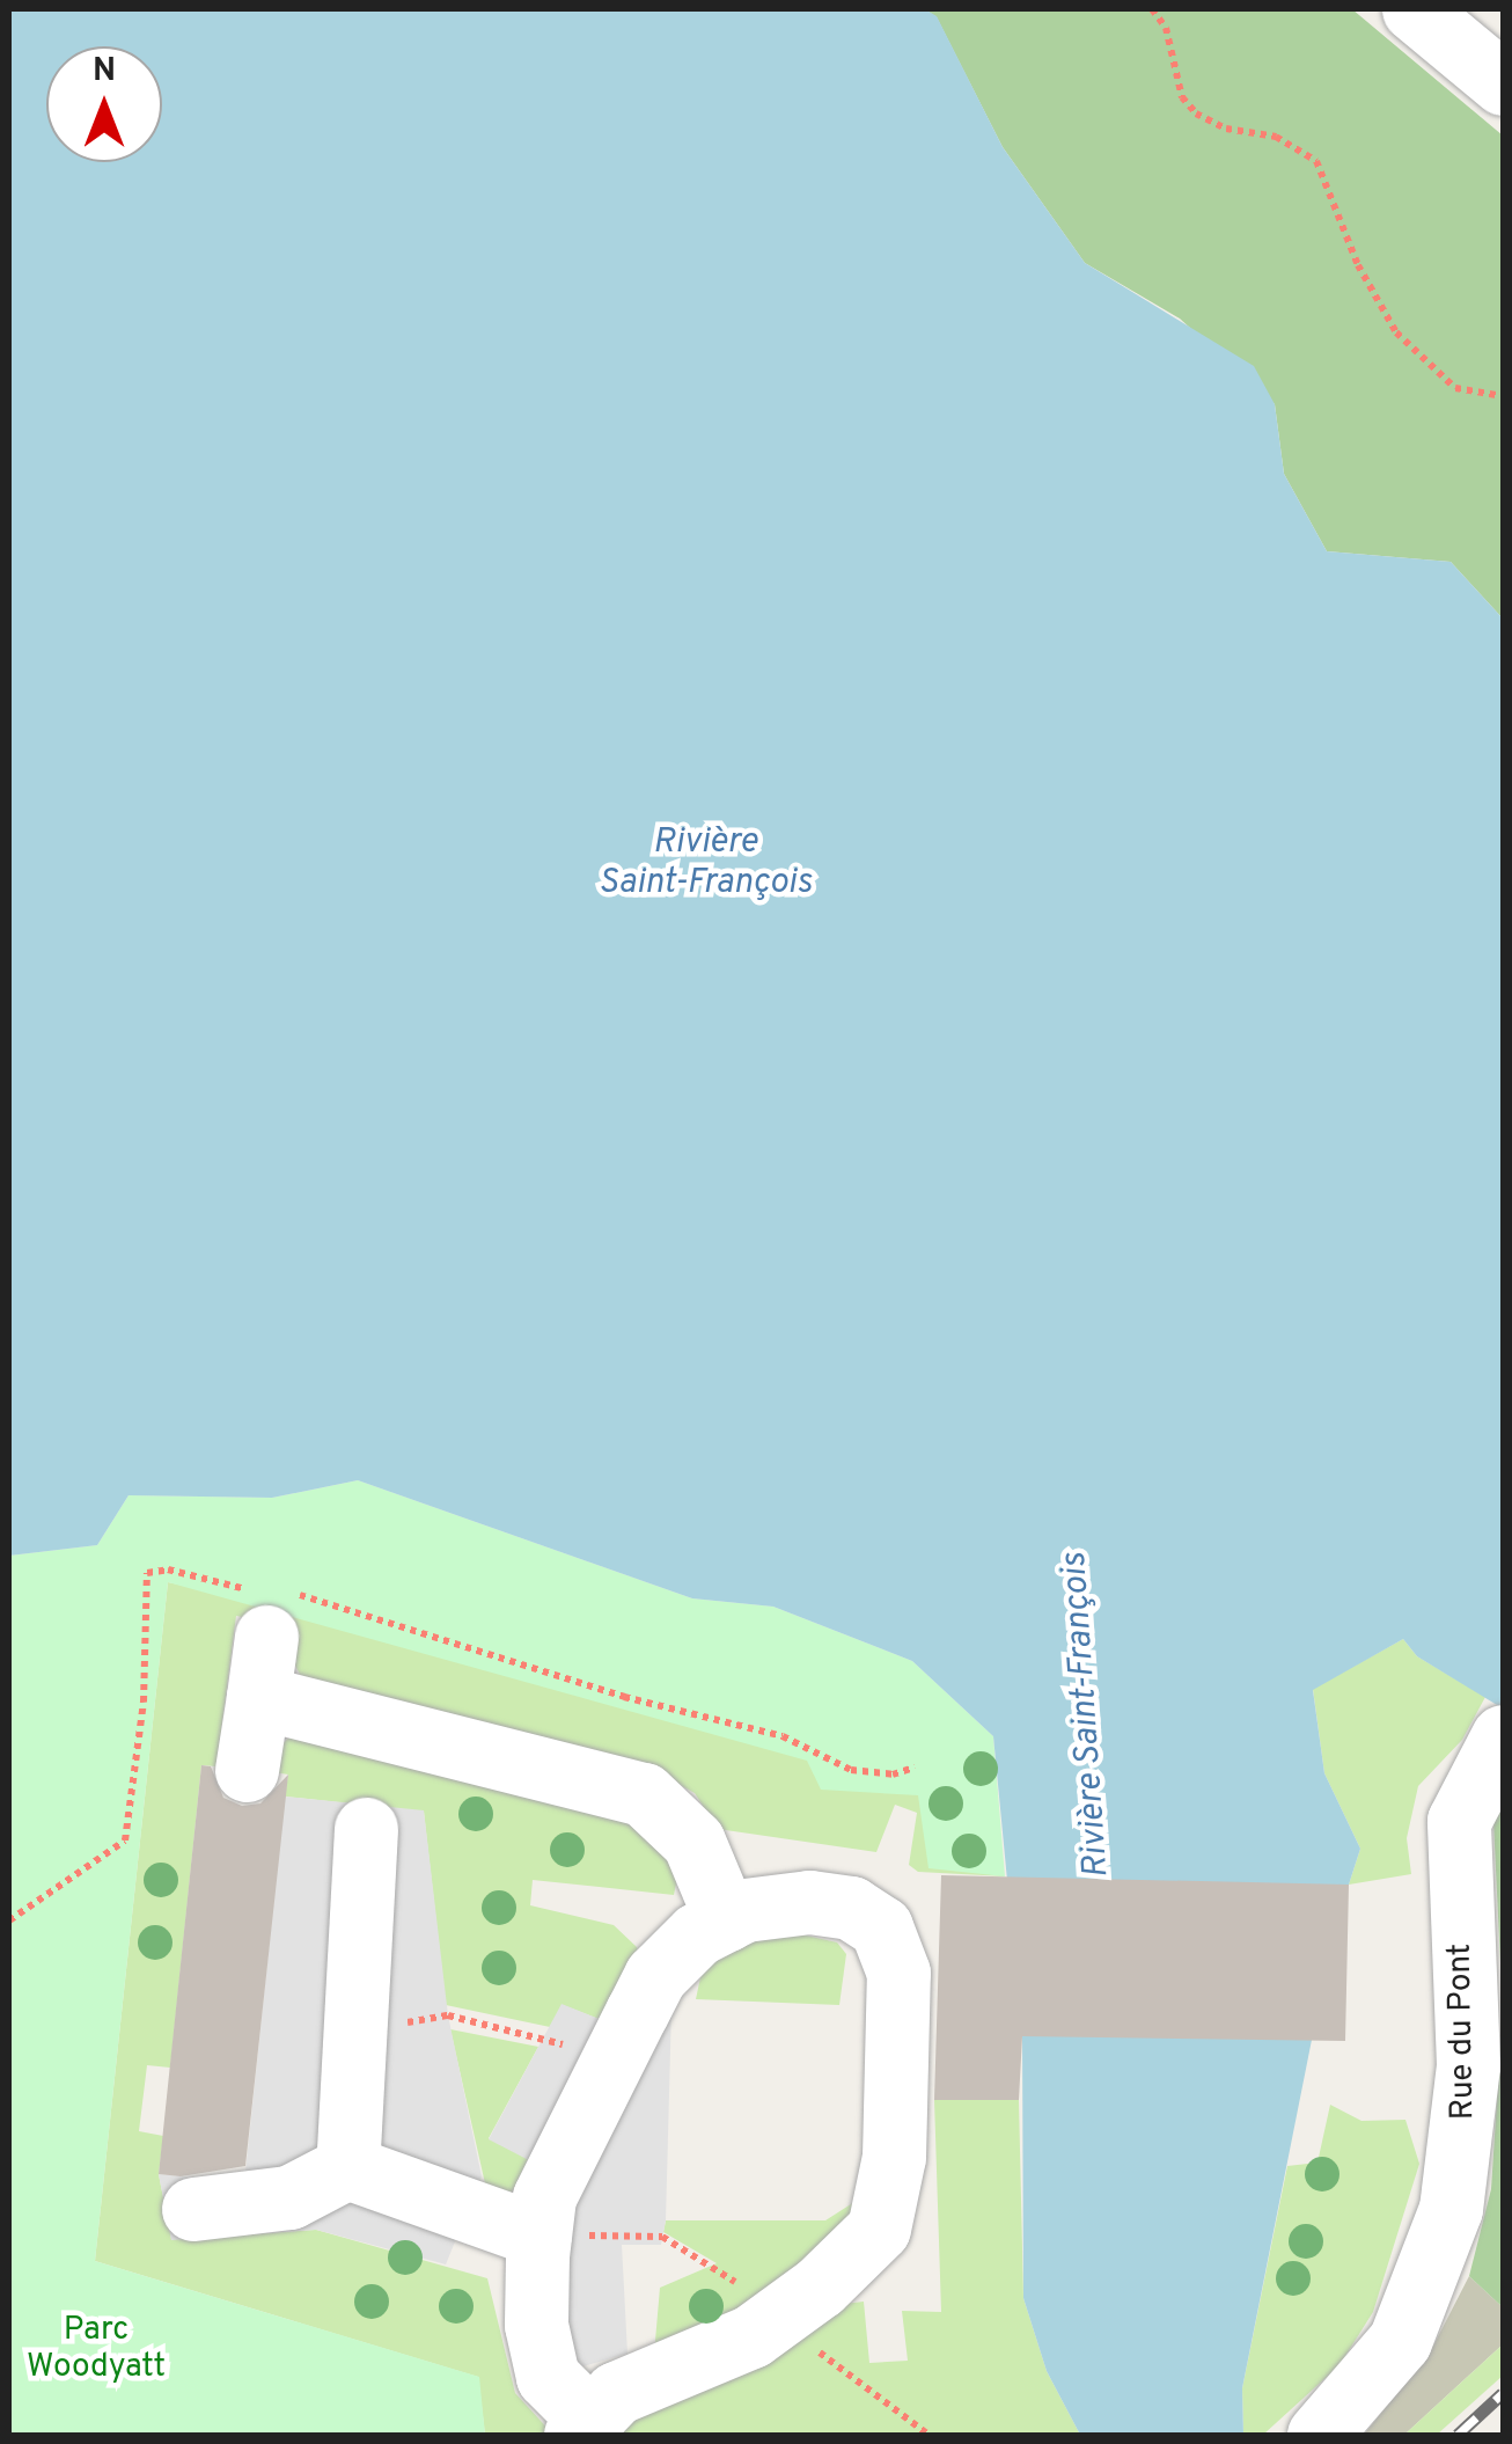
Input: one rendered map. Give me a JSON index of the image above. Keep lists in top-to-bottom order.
{
  "streets": {
    "street": ["Rue du Pont"]
  },
  "water": ["Rivière Saint-François"],
  "parks": ["Parc Woodyatt"],
  "north": "top"
}
